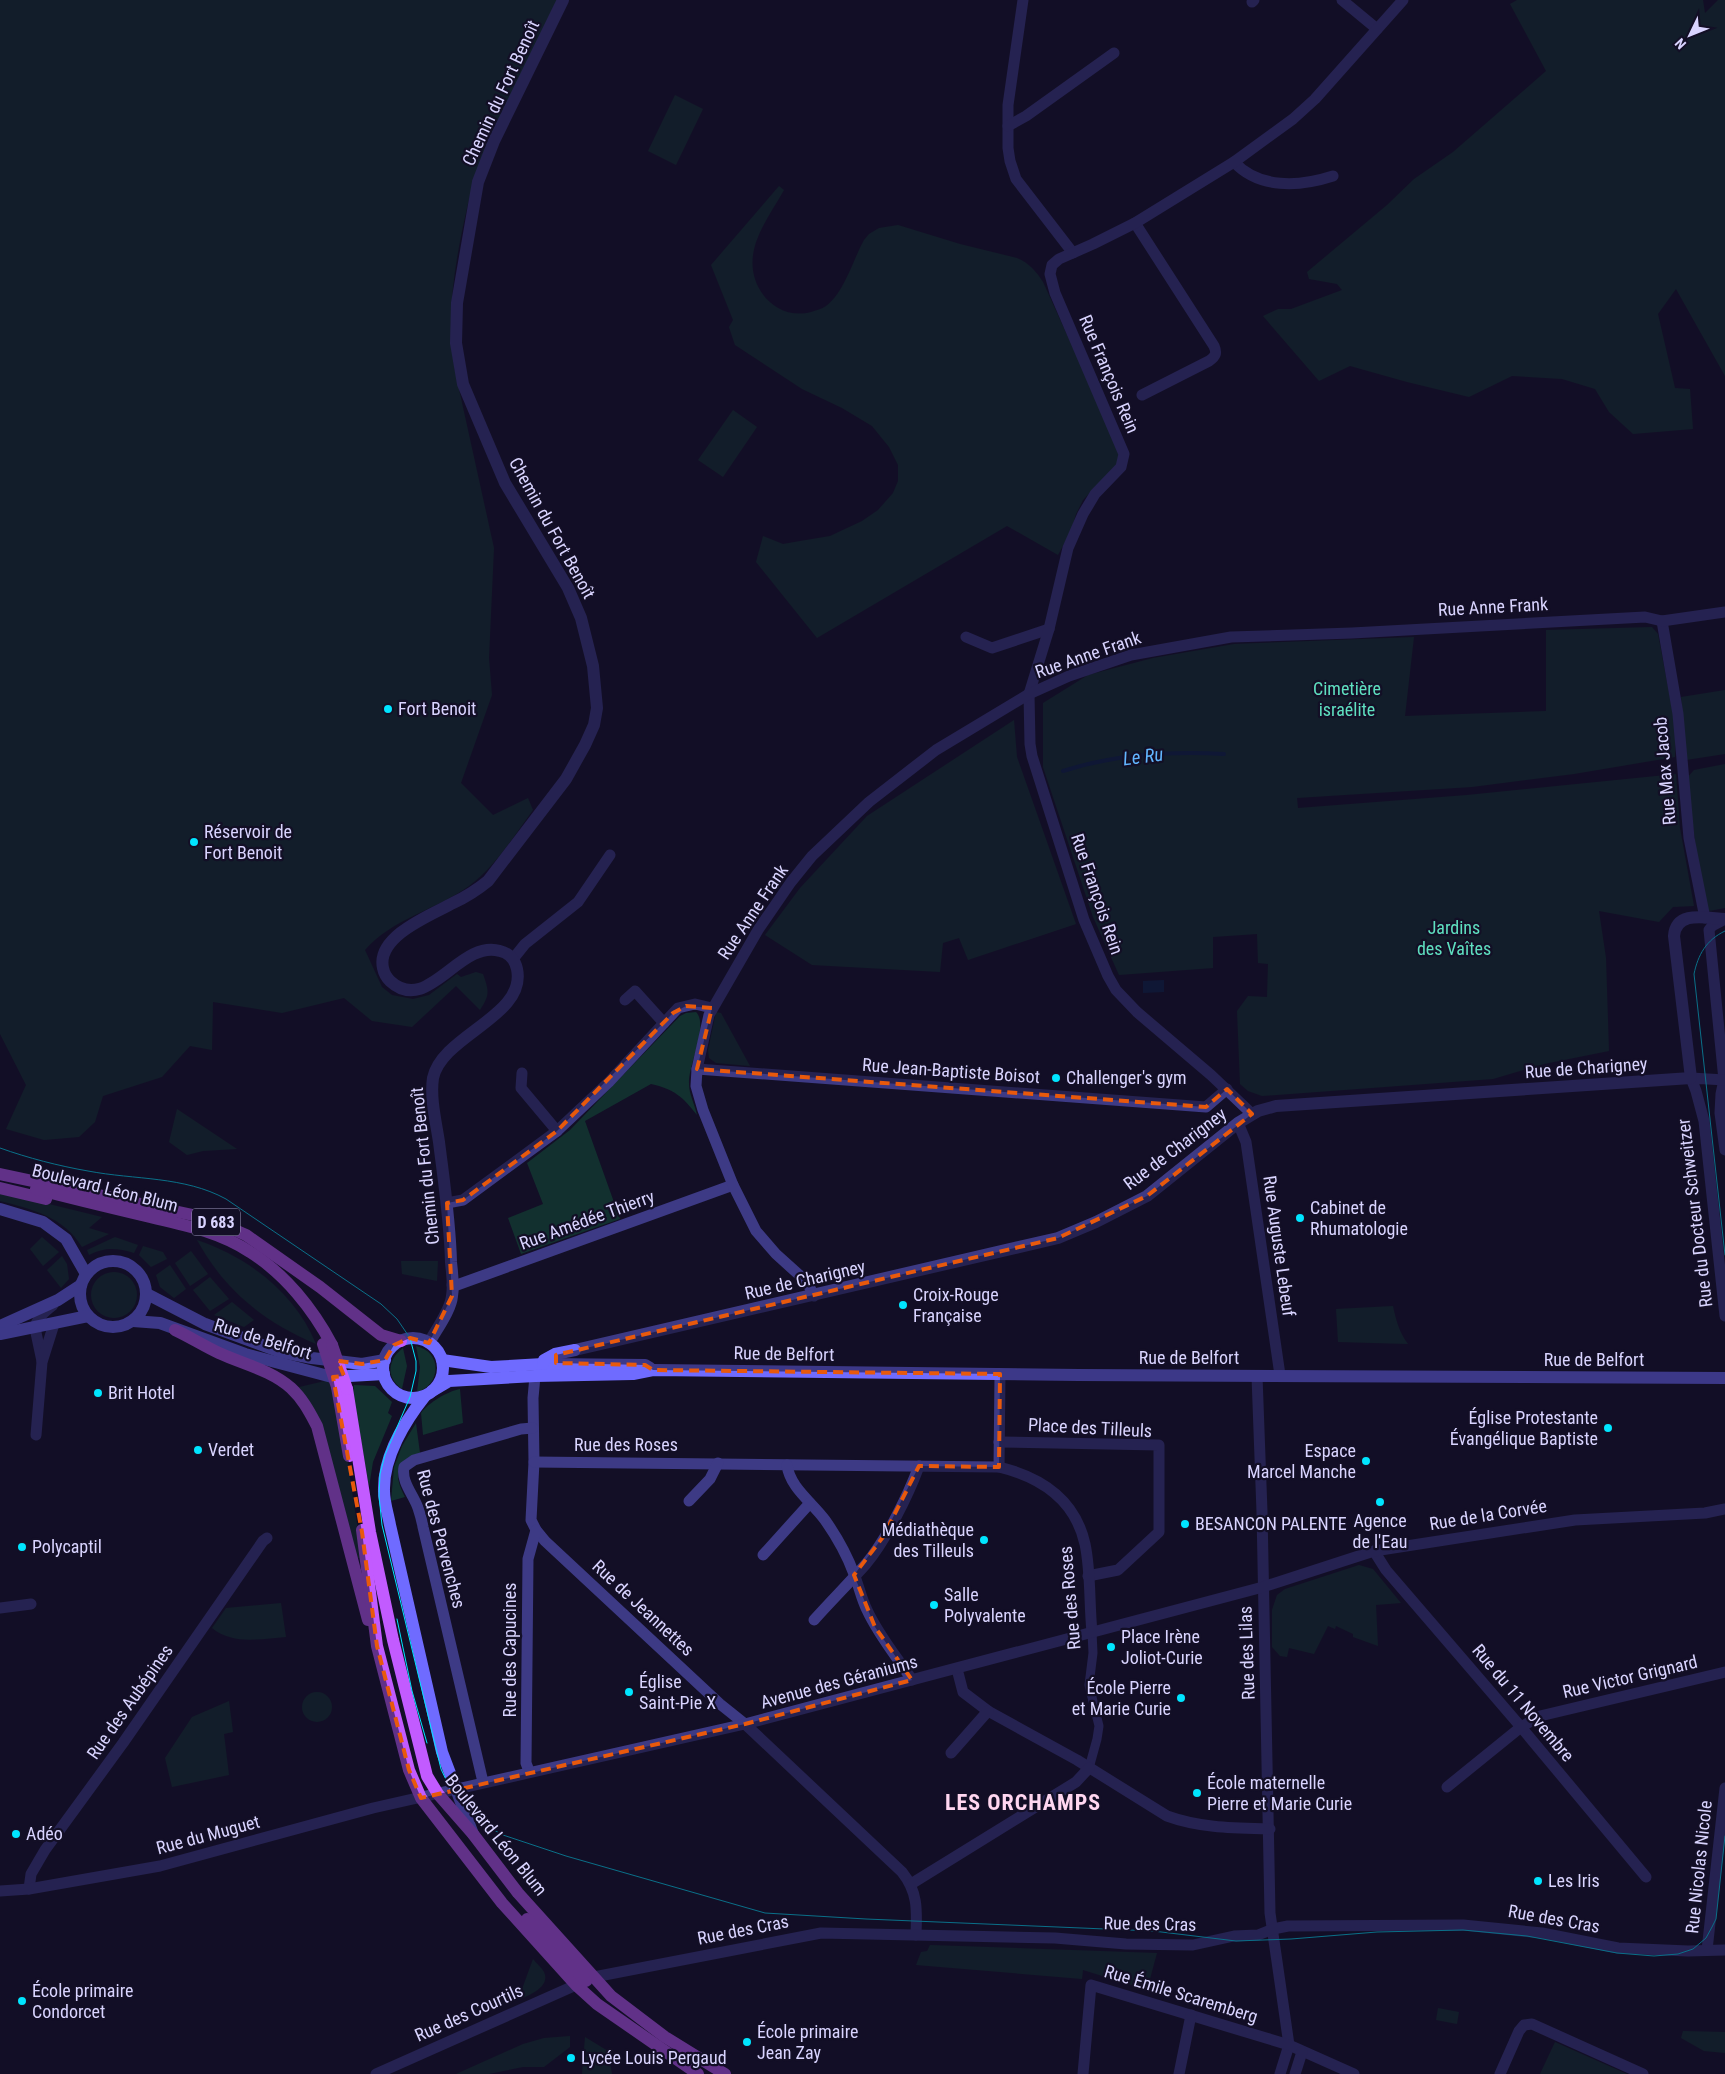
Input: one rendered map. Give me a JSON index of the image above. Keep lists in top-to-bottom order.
{
  "streets": {
    "main road": ["Boulevard Léon Blum", "D 683", "Rue de Belfort"],
    "street": [
      "Chemin du Fort Benoît",
      "Rue François Rein",
      "Rue Anne Frank",
      "Rue Max Jacob",
      "Rue de Charigney",
      "Rue Jean-Baptiste Boisot",
      "Rue du Docteur Schweitzer",
      "Rue Amédée Thierry",
      "Rue Auguste Lebeuf",
      "Place des Tilleuls",
      "Rue des Roses",
      "Rue de la Corvée",
      "Rue des Pervenches",
      "Rue de Jeannettes",
      "Rue des Capucines",
      "Rue des Lilas",
      "Rue Victor Grignard",
      "Avenue des Géraniums",
      "Rue des Aubépines",
      "Rue du 11 Novembre",
      "Rue du Muguet",
      "Rue Nicolas Nicole",
      "Rue des Cras",
      "Rue Émile Scaremberg",
      "Rue des Courtils"
    ]
  },
  "crossings": [
    ["Chemin du Fort Benoît", "Rue Amédée Thierry"],
    ["Chemin du Fort Benoît", "D 683"],
    ["Chemin du Fort Benoît", "Rue de Belfort"],
    ["Rue François Rein", "Rue Anne Frank"],
    ["Rue François Rein", "Rue de Charigney"],
    ["Rue François Rein", "Rue Jean-Baptiste Boisot"],
    ["Rue Anne Frank", "Rue Max Jacob"],
    ["Rue de Charigney", "Rue du Docteur Schweitzer"],
    ["Rue de Charigney", "Rue Auguste Lebeuf"],
    ["Boulevard Léon Blum", "Avenue des Géraniums"],
    ["Boulevard Léon Blum", "Rue du Muguet"],
    ["Boulevard Léon Blum", "Rue des Cras"],
    ["Boulevard Léon Blum", "Rue des Courtils"],
    ["D 683", "Rue de Belfort"],
    ["Rue Auguste Lebeuf", "Rue de Belfort"],
    ["Rue de Belfort", "Rue des Lilas"],
    ["Place des Tilleuls", "Rue des Roses"],
    ["Rue des Roses", "Avenue des Géraniums"],
    ["Rue de la Corvée", "Rue des Lilas"],
    ["Rue de la Corvée", "Avenue des Géraniums"],
    ["Rue de la Corvée", "Rue du 11 Novembre"],
    ["Rue des Pervenches", "Avenue des Géraniums"],
    ["Rue de Jeannettes", "Rue des Capucines"],
    ["Rue de Jeannettes", "Avenue des Géraniums"],
    ["Rue des Capucines", "Avenue des Géraniums"],
    ["Rue des Lilas", "Avenue des Géraniums"],
    ["Rue des Lilas", "Rue des Cras"],
    ["Rue des Lilas", "Rue Émile Scaremberg"],
    ["Rue Victor Grignard", "Rue du 11 Novembre"],
    ["Avenue des Géraniums", "Rue du Muguet"],
    ["Rue des Aubépines", "Rue du Muguet"],
    ["Rue Nicolas Nicole", "Rue des Cras"],
    ["Rue des Cras", "Rue des Courtils"]
  ],
  "districts": ["LES ORCHAMPS"],
  "water": ["Le Ru"],
  "parks": ["Cimetière israélite", "Jardins des Vaîtes"],
  "places": [
    "Fort Benoit",
    "Réservoir de Fort Benoit",
    "Challenger's gym",
    "Cabinet de Rhumatologie",
    "Croix-Rouge Française",
    "Brit Hotel",
    "Église Protestante Évangélique Baptiste",
    "Verdet",
    "Espace Marcel Manche",
    "Agence de l'Eau",
    "BESANCON PALENTE",
    "Médiathèque des Tilleuls",
    "Polycaptil",
    "Salle Polyvalente",
    "Place Irène Joliot-Curie",
    "Église Saint-Pie X",
    "École Pierre et Marie Curie",
    "École maternelle Pierre et Marie Curie",
    "Adéo",
    "Les Iris",
    "École primaire Condorcet",
    "École primaire Jean Zay",
    "Lycée Louis Pergaud"
  ],
  "north": "bottom left"
}
